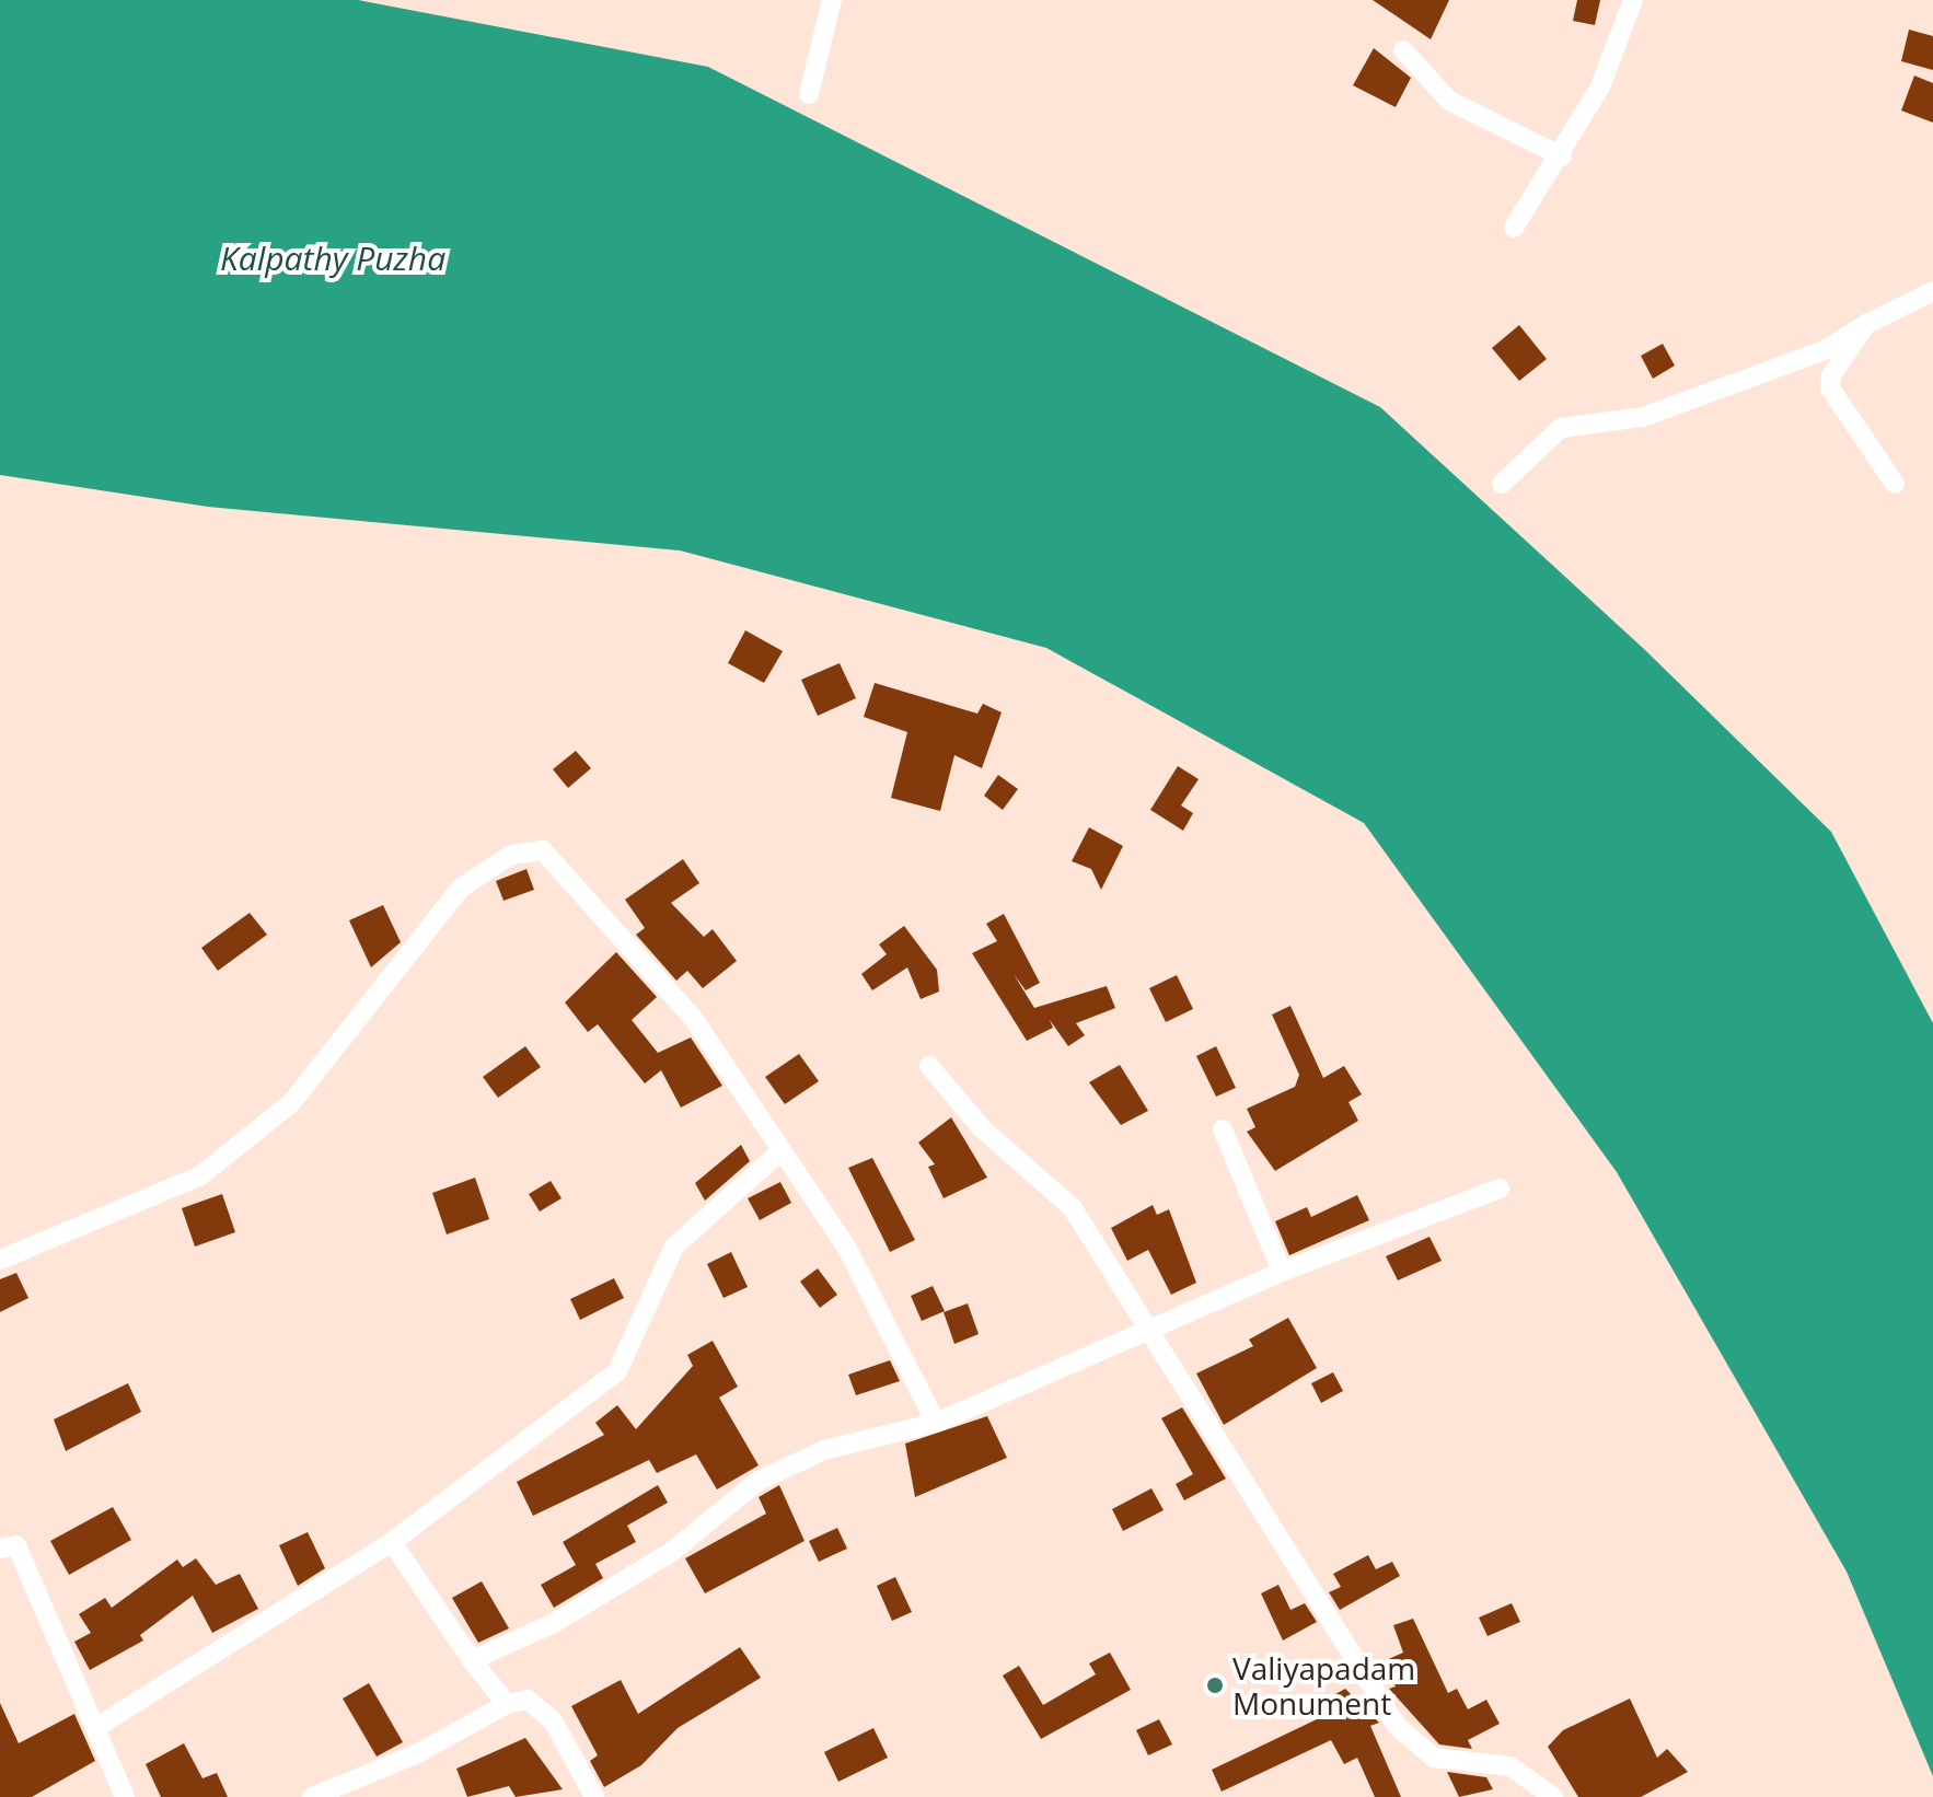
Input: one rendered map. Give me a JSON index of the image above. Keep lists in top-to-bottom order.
{
  "water": ["Kalpathy Puzha"],
  "places": ["Valiyapadam Monument"]
}
